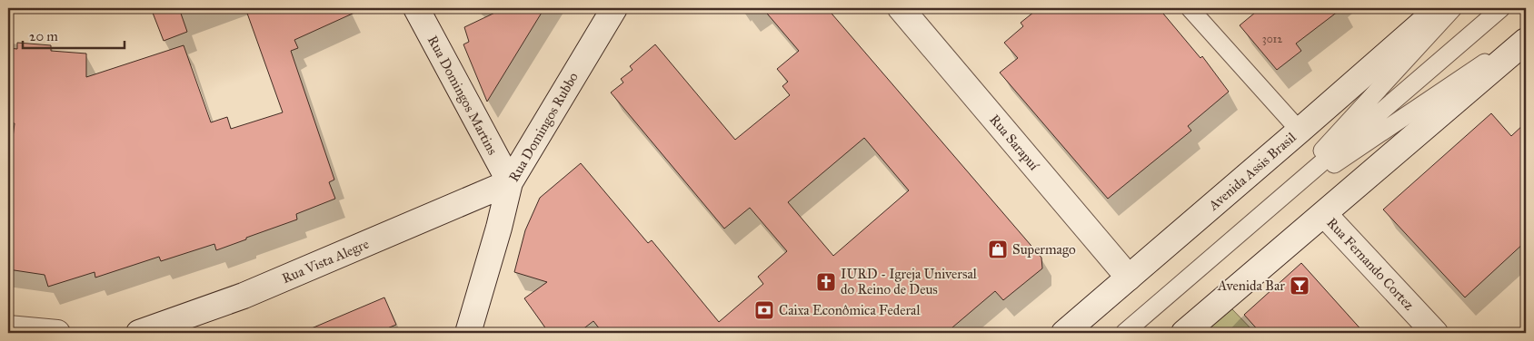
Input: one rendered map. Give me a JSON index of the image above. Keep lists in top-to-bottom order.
{
  "streets": {
    "street": [
      "Rua Domingos Martins",
      "Rua Domingos Rubbo",
      "Rua Sarapuí",
      "Avenida Assis Brasil",
      "Rua Vista Alegre",
      "Rua Fernando Cortez"
    ]
  },
  "crossings": [
    ["Rua Domingos Martins", "Rua Domingos Rubbo"],
    ["Rua Domingos Martins", "Rua Vista Alegre"],
    ["Rua Domingos Rubbo", "Rua Vista Alegre"],
    ["Rua Sarapuí", "Avenida Assis Brasil"]
  ],
  "places": {
    "shop": ["Supermago"],
    "church": ["IURD - Igreja Universal do Reino de Deus"],
    "bar": ["Avenida Bar"],
    "bank": ["Caixa Econômica Federal"]
  },
  "house_numbers": ["3012"],
  "scale_bar": "20 m"
}
